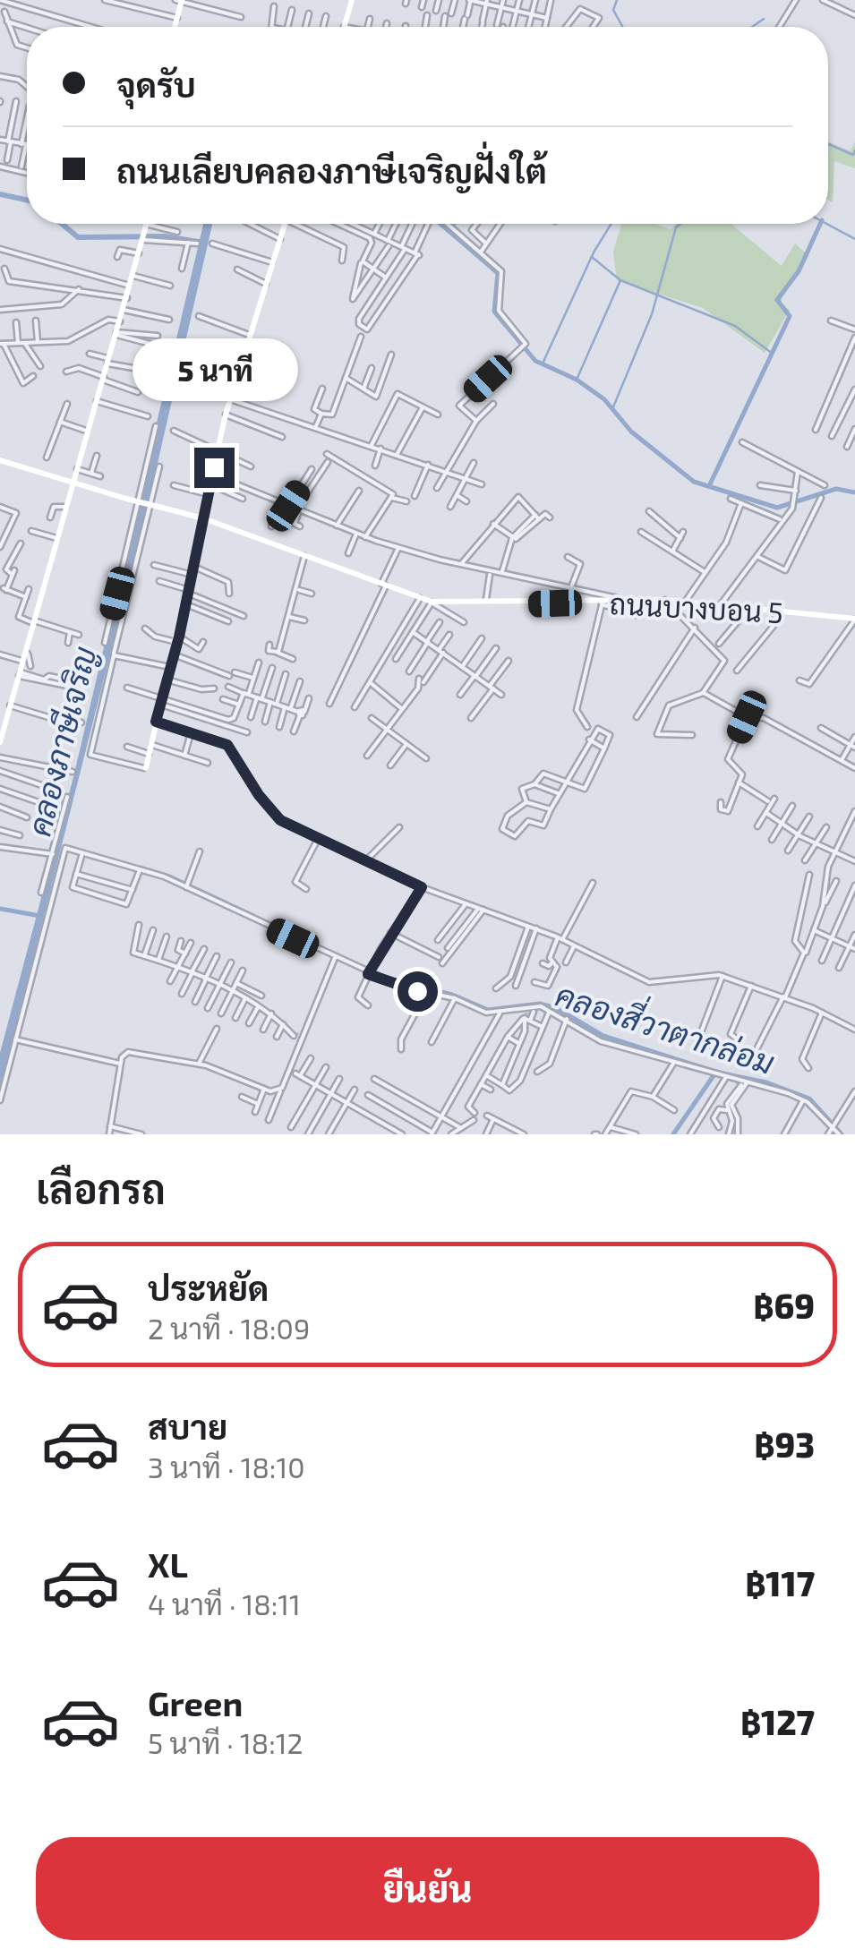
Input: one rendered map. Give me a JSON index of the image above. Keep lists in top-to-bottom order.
{
  "streets": {
    "main road": ["ถนนบางบอน 5"]
  },
  "water": ["คลองภาษีเจริญ", "คลองสี่วาตากล่อม"],
  "page": {
    "banner": ["จุดรับ", "ถนนเลียบคลองภาษีเจริญฝั่งใต้"],
    "bubble": "5 นาที",
    "heading": "เลือกรถ",
    "list": [
      {
        "name": "ประหยัด",
        "note": "2 นาที · 18:09",
        "value": "฿69"
      },
      {
        "name": "สบาย",
        "note": "3 นาที · 18:10",
        "value": "฿93"
      },
      {
        "name": "XL",
        "note": "4 นาที · 18:11",
        "value": "฿117"
      },
      {
        "name": "Green",
        "note": "5 นาที · 18:12",
        "value": "฿127"
      }
    ],
    "buttons": "ยืนยัน"
  }
}
